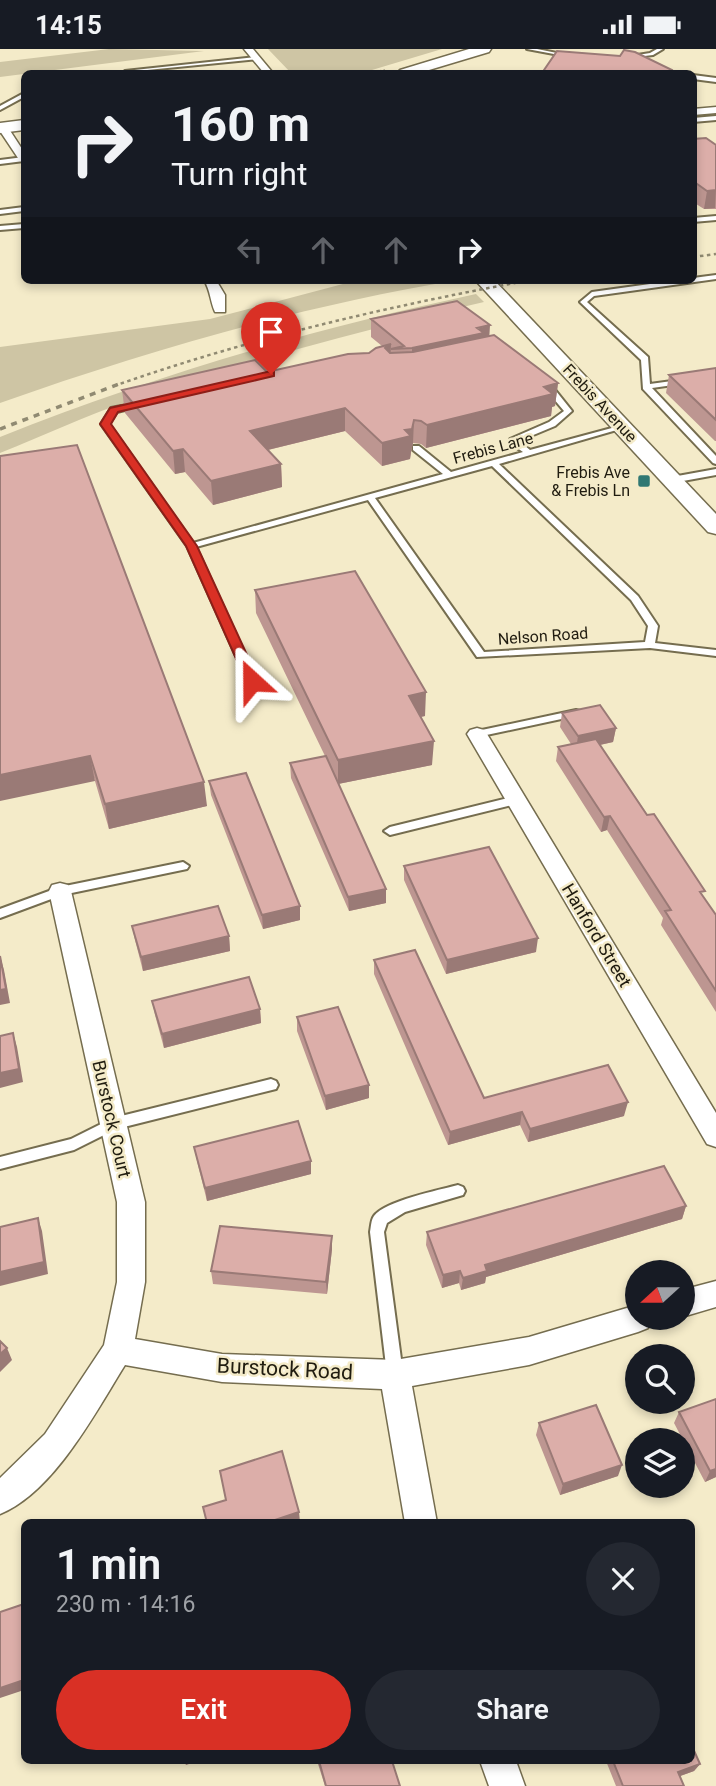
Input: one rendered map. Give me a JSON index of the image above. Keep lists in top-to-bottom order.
{
  "streets": {
    "main road": ["Frebis Avenue"],
    "street": ["Hanford Street", "Burstock Court", "Burstock Road"],
    "lane": ["Frebis Lane", "Nelson Road"]
  },
  "crossings": [
    ["Frebis Avenue", "Frebis Lane"],
    ["Frebis Lane", "Nelson Road"],
    ["Burstock Court", "Burstock Road"]
  ],
  "places": {
    "transit": ["Frebis Ave & Frebis Ln"]
  },
  "north": "left",
  "page": {
    "status": "14:15",
    "turn": ["160 m", "Turn right"],
    "heading": ["1 min", "230 m · 14:16"],
    "buttons": ["Exit", "Share"]
  }
}
